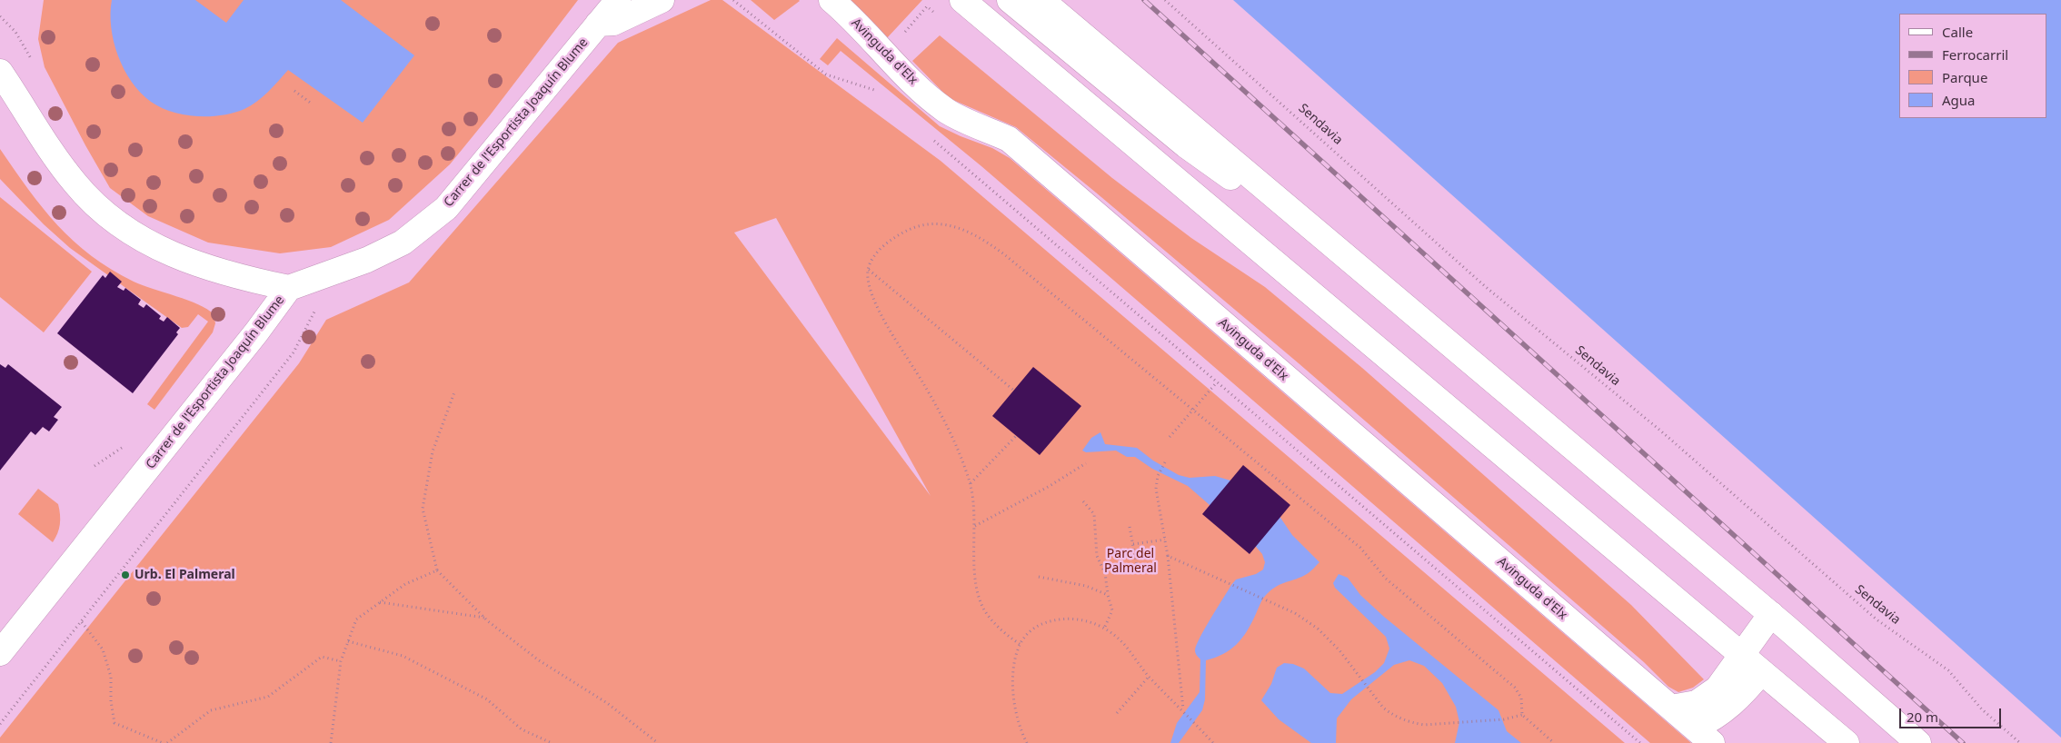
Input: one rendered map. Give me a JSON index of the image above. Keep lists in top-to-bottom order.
{
  "streets": {
    "main road": ["Avinguda d'Elx", "Carrer de l'Esportista Joaquín Blume"],
    "path": ["Sendavia"]
  },
  "parks": ["Parc del Palmeral"],
  "places": ["Urb. El Palmeral"],
  "legend": [
    "Calle",
    "Ferrocarril",
    "Parque",
    "Agua"
  ],
  "scale_bar": "20 m"
}
